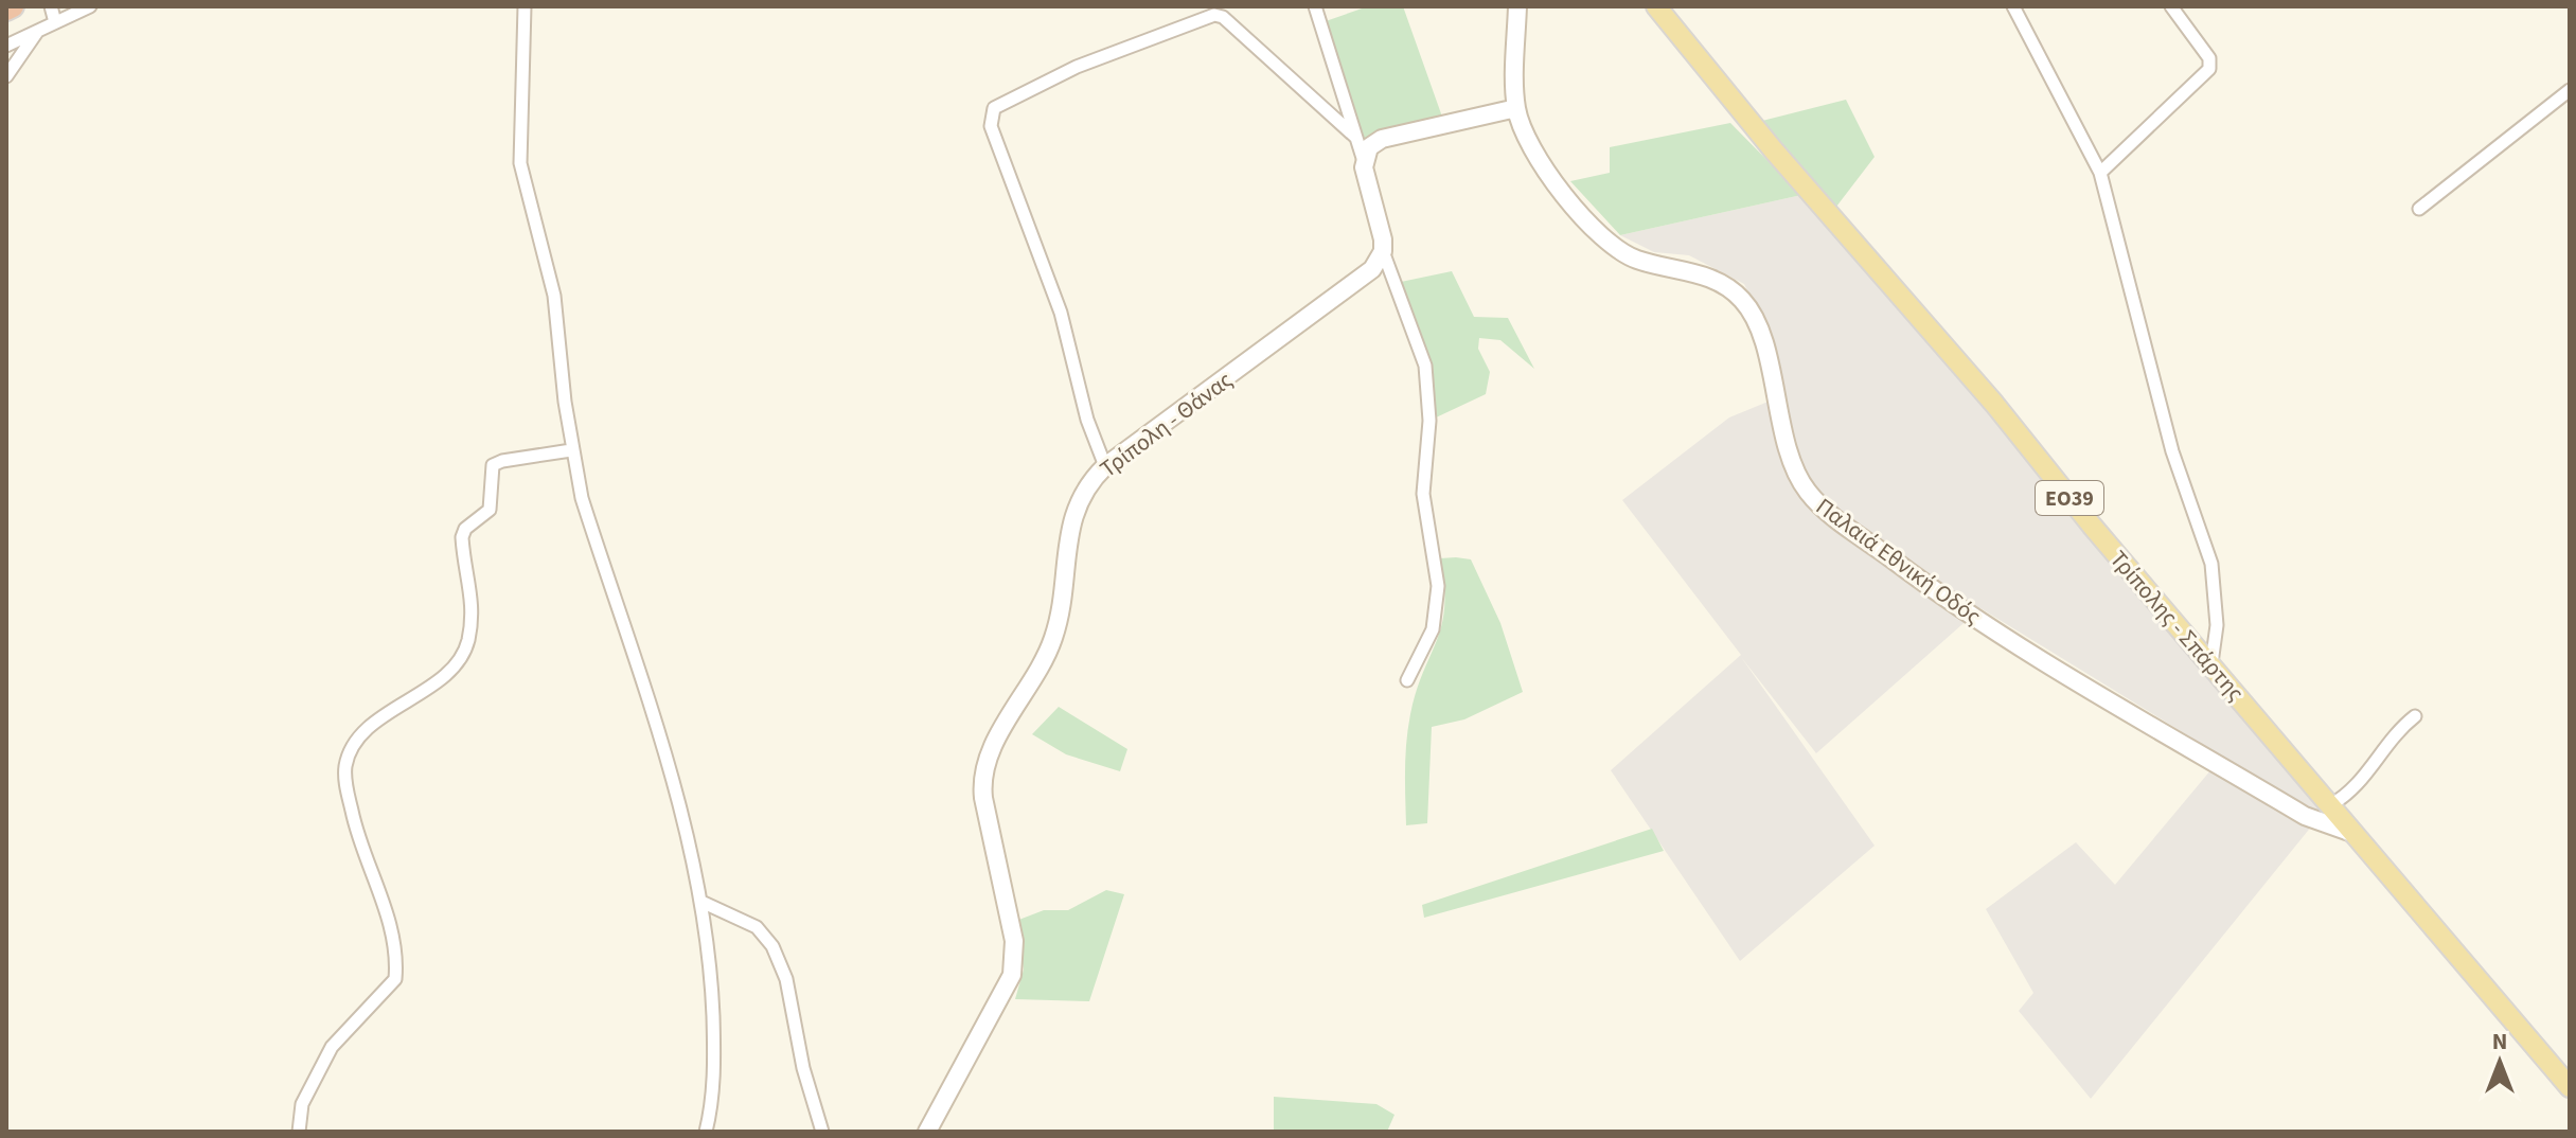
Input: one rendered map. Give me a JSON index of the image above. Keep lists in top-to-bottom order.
{
  "streets": {
    "main road": [
      "Τρίπολη - Θάνας",
      "ΕΟ39",
      "Παλαιά Εθνική Οδός",
      "Τρίπολης - Σπάρτης"
    ]
  },
  "crossings": [
    ["Παλαιά Εθνική Οδός", "Τρίπολης - Σπάρτης"]
  ],
  "north": "top"
}
